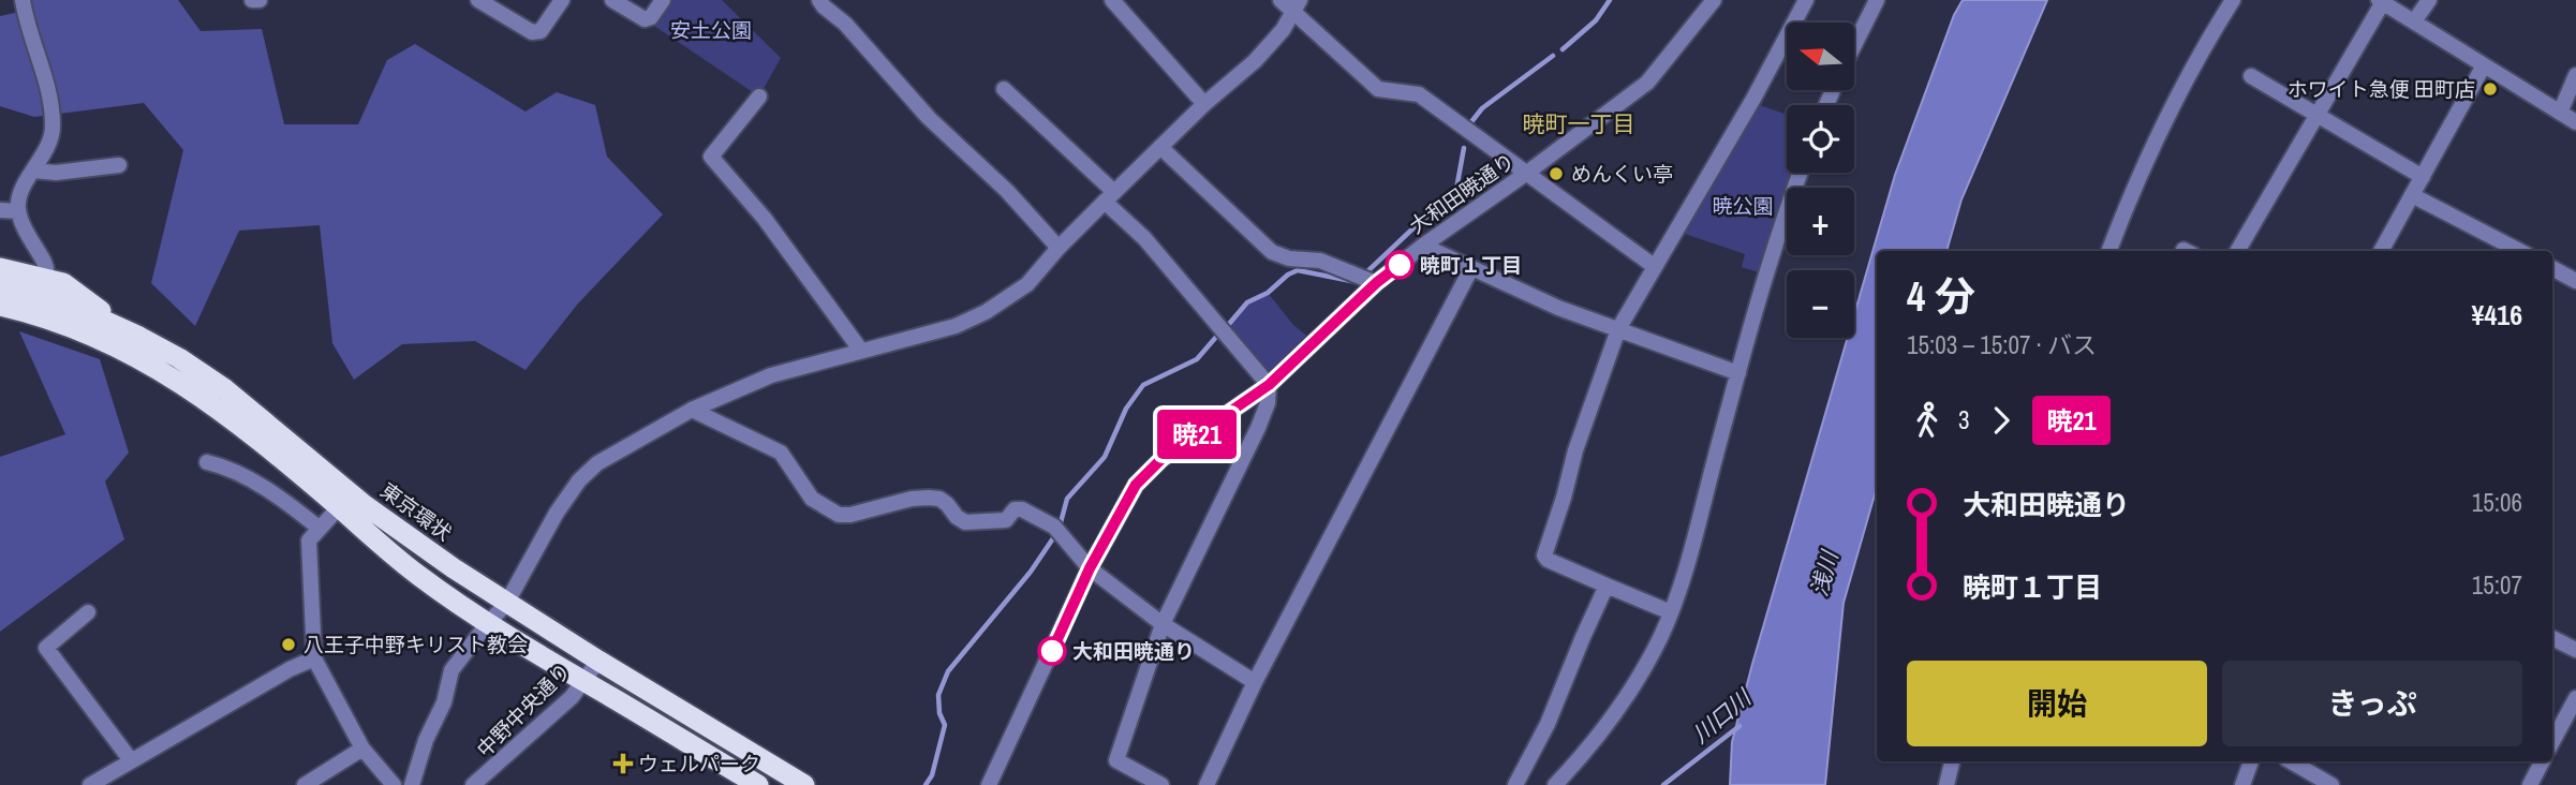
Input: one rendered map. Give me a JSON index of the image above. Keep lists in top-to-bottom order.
{
  "streets": {
    "highway": ["東京環状"],
    "street": ["大和田暁通り", "中野中央通り"]
  },
  "crossings": [
    ["東京環状", "中野中央通り"]
  ],
  "districts": ["暁町一丁目"],
  "water": ["浅川", "川口川"],
  "parks": ["安土公園", "暁公園"],
  "places": {
    "other": [
      "ホワイト急便 田町店",
      "めんくい亭",
      "暁町１丁目",
      "八王子中野キリスト教会",
      "大和田暁通り"
    ],
    "health": ["ウェルパーク"]
  },
  "lines": ["bus line 暁21"],
  "north": "left",
  "page": {
    "on_map": "暁21",
    "map_buttons": ["+", "−"],
    "heading": ["4 分", "15:03 – 15:07 · バス", "¥416"],
    "legs": ["3", "暁21"],
    "list": [
      {
        "name": "大和田暁通り",
        "value": "15:06"
      },
      {
        "name": "暁町１丁目",
        "value": "15:07"
      }
    ],
    "buttons": ["開始", "きっぷ"]
  }
}
